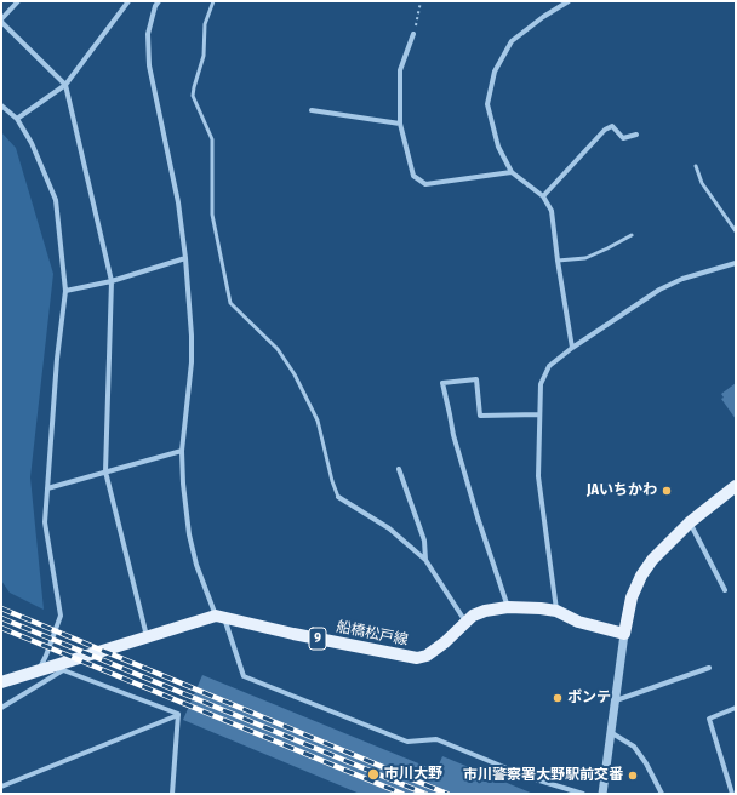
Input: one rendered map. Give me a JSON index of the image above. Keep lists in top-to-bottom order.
{
  "streets": {
    "main road": ["船橋松戸線", "9"]
  },
  "places": [
    "JAいちかわ",
    "ボンテ",
    "市川大野",
    "市川警察署大野駅前交番"
  ]
}
